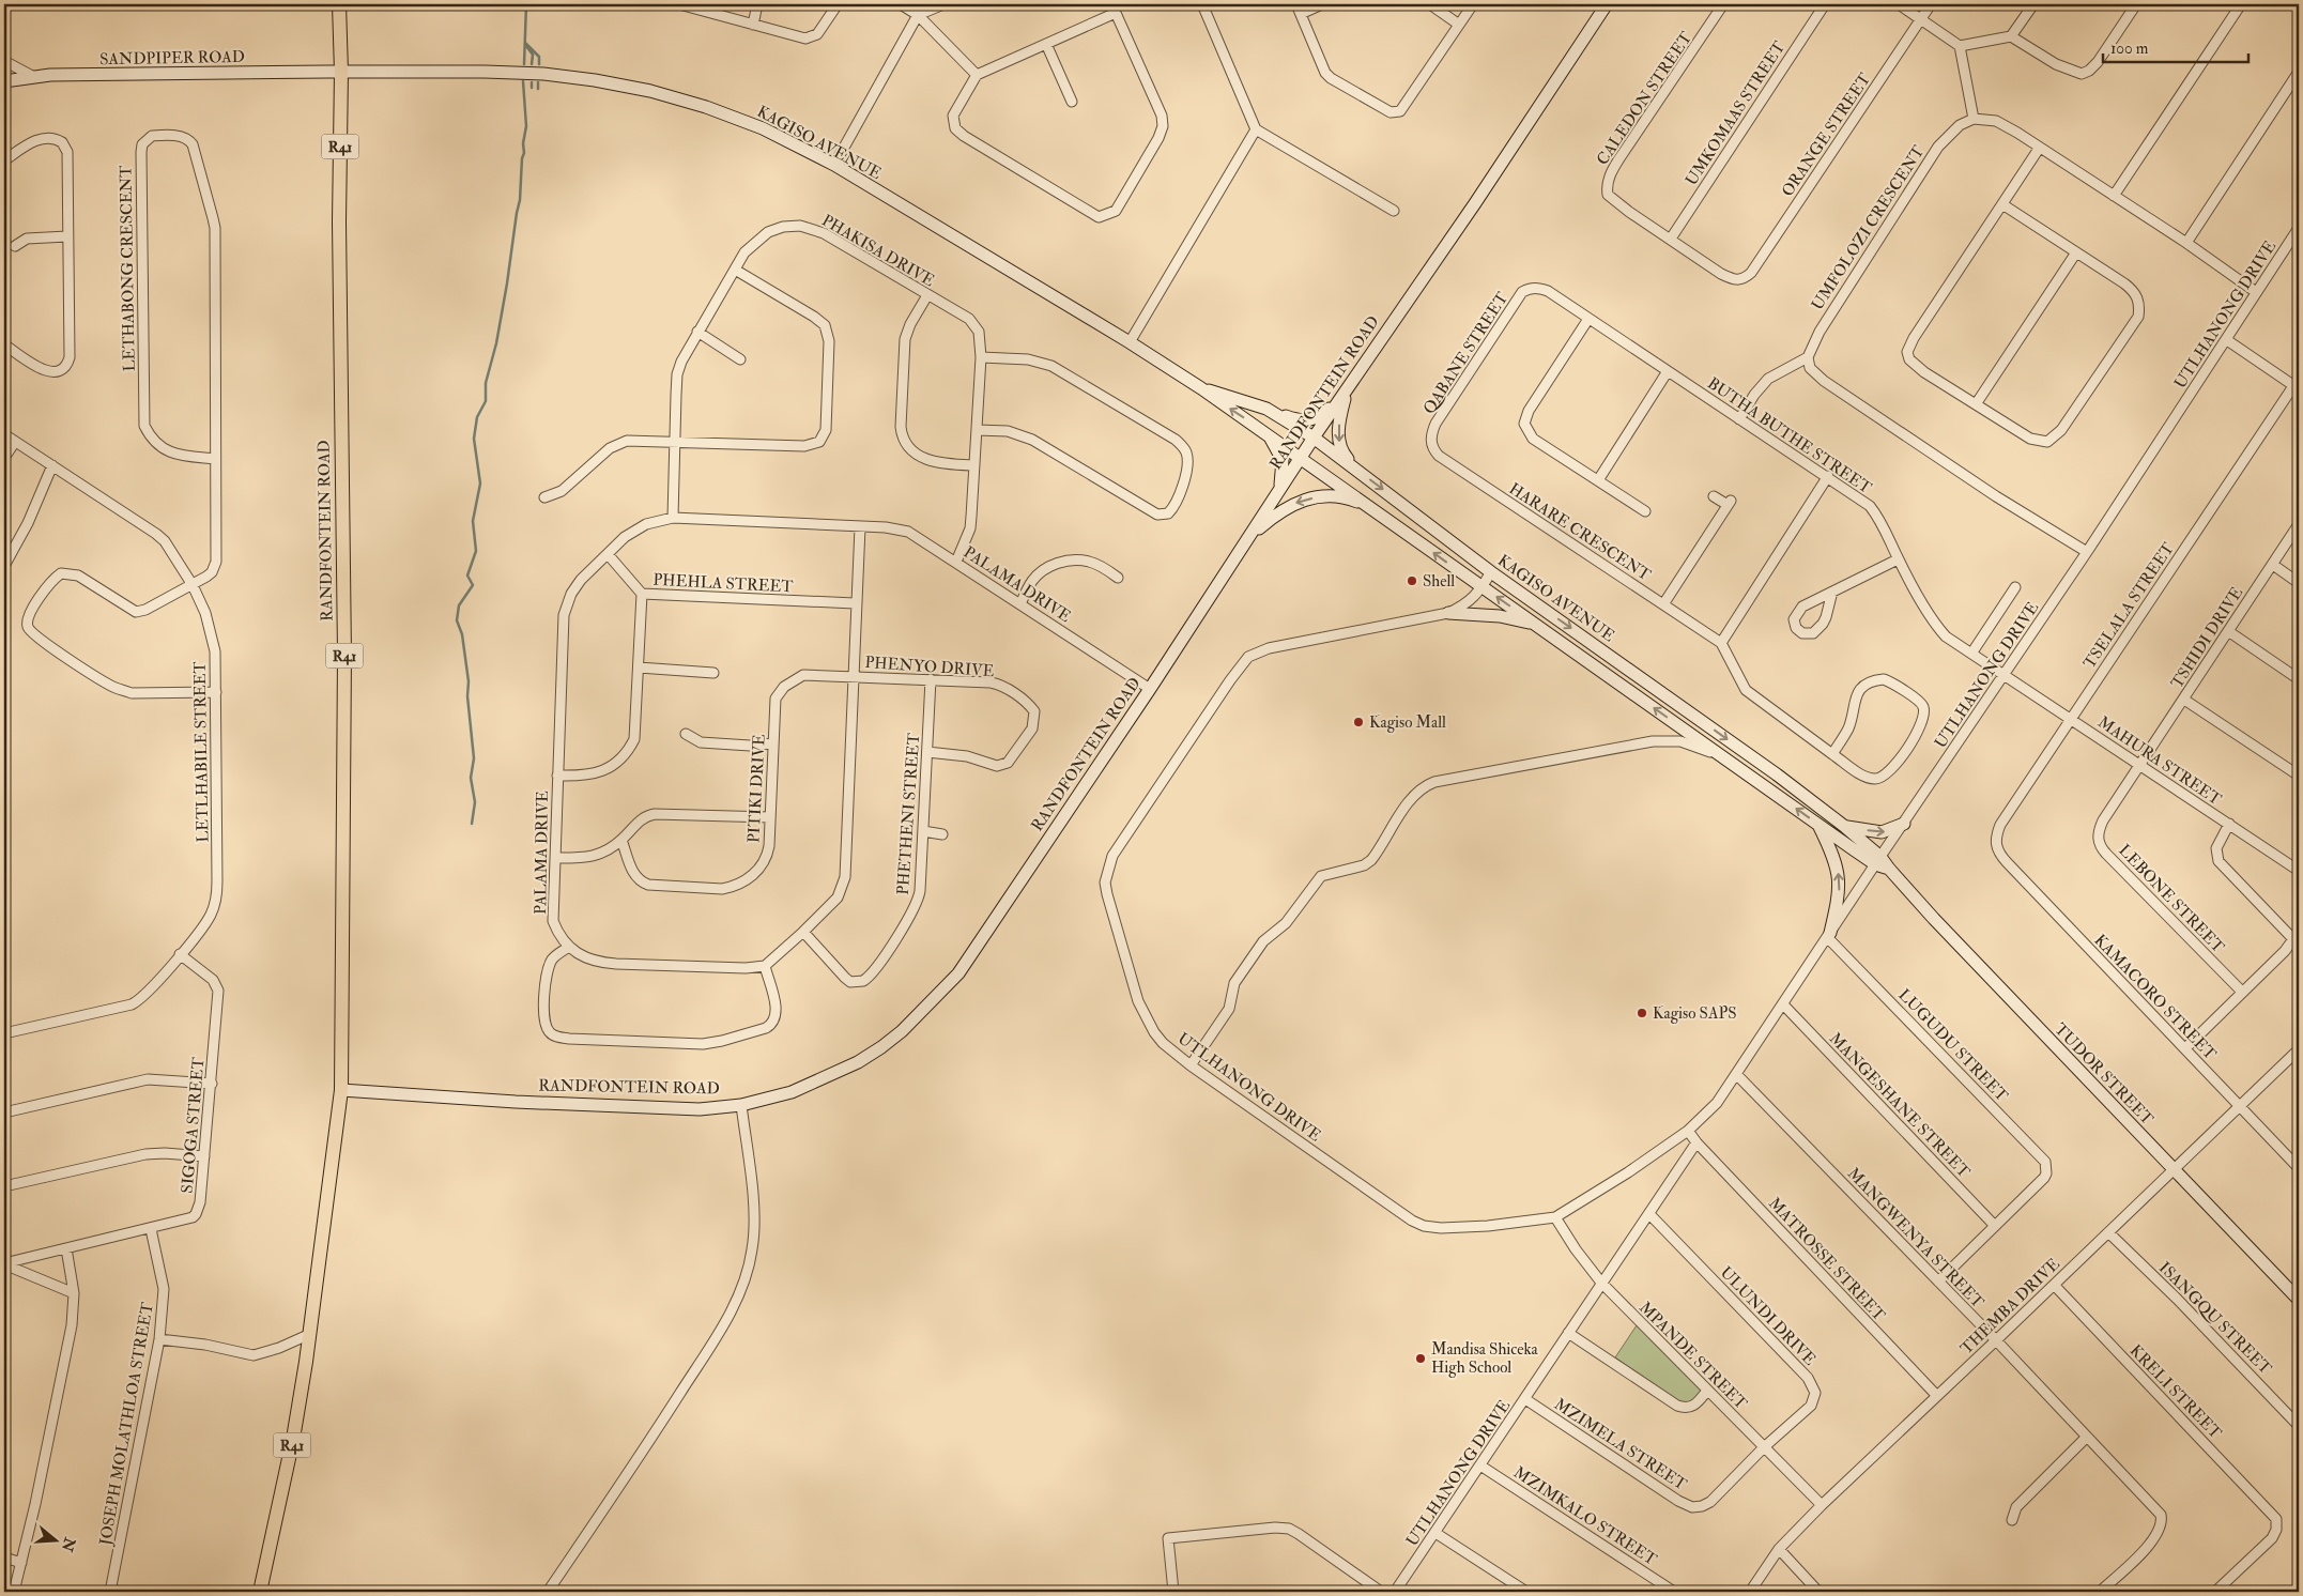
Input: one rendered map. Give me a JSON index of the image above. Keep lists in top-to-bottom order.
{
  "streets": {
    "main road": ["R41", "RANDFONTEIN ROAD"],
    "street": [
      "SANDPIPER ROAD",
      "CALEDON STREET",
      "UMKOMAAS STREET",
      "ORANGE STREET",
      "KAGISO AVENUE",
      "UMFOLOZI CRESCENT",
      "PHAKISA DRIVE",
      "LETHABONG CRESCENT",
      "UTLHANONG DRIVE",
      "QABANE STREET",
      "BUTHA BUTHE STREET",
      "HARARE CRESCENT",
      "PHEHLA STREET",
      "PALAMA DRIVE",
      "TSELALA STREET",
      "TSHIDI DRIVE",
      "PHENYO DRIVE",
      "LETLHABILE STREET",
      "MAHURA STREET",
      "PITIKI DRIVE",
      "PHETHENI STREET",
      "LEBONE STREET",
      "KAMACORO STREET",
      "LUGUDU STREET",
      "TUDOR STREET",
      "MANGESHANE STREET",
      "SIGOGA STREET",
      "MANGWENYA STREET",
      "MATROSSE STREET",
      "THEMBA DRIVE",
      "ULUNDI DRIVE",
      "ISANGQU STREET",
      "MPANDE STREET",
      "KRELI STREET",
      "JOSEPH MOLATHLOA STREET",
      "MZIMELA STREET",
      "MZIMKALO STREET"
    ]
  },
  "crossings": [
    ["SANDPIPER ROAD", "KAGISO AVENUE"],
    ["SANDPIPER ROAD", "RANDFONTEIN ROAD"],
    ["CALEDON STREET", "UMKOMAAS STREET"],
    ["CALEDON STREET", "ORANGE STREET"],
    ["KAGISO AVENUE", "UTLHANONG DRIVE"],
    ["KAGISO AVENUE", "RANDFONTEIN ROAD"],
    ["KAGISO AVENUE", "TUDOR STREET"],
    ["PHAKISA DRIVE", "PALAMA DRIVE"],
    ["LETHABONG CRESCENT", "LETLHABILE STREET"],
    ["UTLHANONG DRIVE", "BUTHA BUTHE STREET"],
    ["UTLHANONG DRIVE", "MAHURA STREET"],
    ["UTLHANONG DRIVE", "LUGUDU STREET"],
    ["UTLHANONG DRIVE", "TUDOR STREET"],
    ["UTLHANONG DRIVE", "MANGESHANE STREET"],
    ["UTLHANONG DRIVE", "MANGWENYA STREET"],
    ["UTLHANONG DRIVE", "MATROSSE STREET"],
    ["UTLHANONG DRIVE", "ULUNDI DRIVE"],
    ["UTLHANONG DRIVE", "MPANDE STREET"],
    ["UTLHANONG DRIVE", "MZIMELA STREET"],
    ["UTLHANONG DRIVE", "MZIMKALO STREET"],
    ["QABANE STREET", "BUTHA BUTHE STREET"],
    ["QABANE STREET", "HARARE CRESCENT"],
    ["RANDFONTEIN ROAD", "PALAMA DRIVE"],
    ["BUTHA BUTHE STREET", "MAHURA STREET"],
    ["PHEHLA STREET", "PALAMA DRIVE"],
    ["TSELALA STREET", "MAHURA STREET"],
    ["TSELALA STREET", "KAMACORO STREET"],
    ["TSHIDI DRIVE", "MAHURA STREET"],
    ["TSHIDI DRIVE", "LEBONE STREET"],
    ["PHENYO DRIVE", "PITIKI DRIVE"],
    ["PHENYO DRIVE", "PHETHENI STREET"],
    ["LETLHABILE STREET", "SIGOGA STREET"],
    ["MAHURA STREET", "LEBONE STREET"],
    ["KAMACORO STREET", "THEMBA DRIVE"],
    ["LUGUDU STREET", "MANGESHANE STREET"],
    ["TUDOR STREET", "THEMBA DRIVE"],
    ["SIGOGA STREET", "JOSEPH MOLATHLOA STREET"],
    ["MANGWENYA STREET", "THEMBA DRIVE"],
    ["MATROSSE STREET", "THEMBA DRIVE"],
    ["THEMBA DRIVE", "ISANGQU STREET"],
    ["THEMBA DRIVE", "MPANDE STREET"],
    ["THEMBA DRIVE", "KRELI STREET"],
    ["ULUNDI DRIVE", "MPANDE STREET"],
    ["ULUNDI DRIVE", "MZIMELA STREET"]
  ],
  "places": [
    "Shell",
    "Kagiso Mall",
    "Kagiso SAPS",
    "Mandisa Shiceka High School"
  ],
  "scale_bar": "100 m",
  "north": "right"
}
